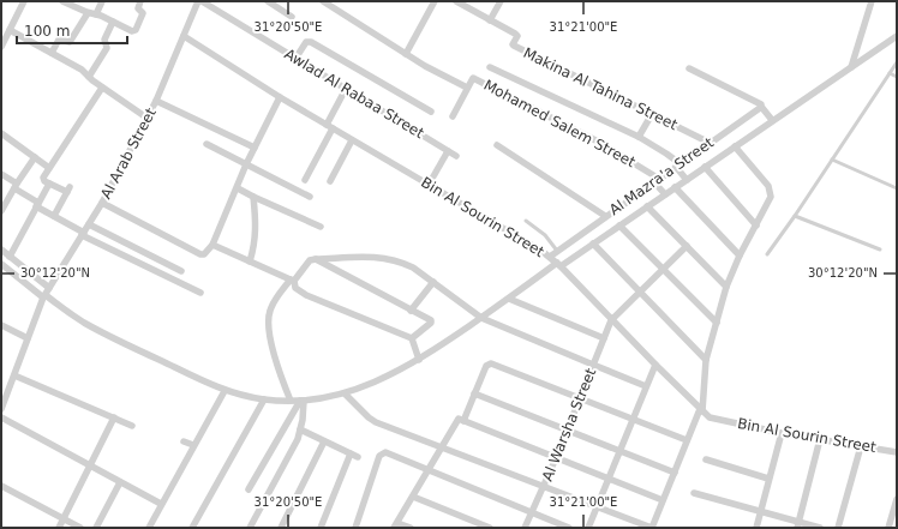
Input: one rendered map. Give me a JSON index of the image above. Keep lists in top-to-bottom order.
{
  "streets": {
    "street": [
      "Makina Al Tahina Street",
      "Awlad Al Rabaa Street",
      "Mohamed Salem Street",
      "Al Arab Street",
      "Al Mazra'a Street",
      "Bin Al Sourin Street",
      "Al Warsha Street"
    ]
  },
  "crossings": [
    ["Makina Al Tahina Street", "Al Mazra'a Street"],
    ["Awlad Al Rabaa Street", "Al Arab Street"],
    ["Mohamed Salem Street", "Al Mazra'a Street"],
    ["Al Arab Street", "Al Mazra'a Street"],
    ["Al Arab Street", "Bin Al Sourin Street"],
    ["Al Mazra'a Street", "Bin Al Sourin Street"],
    ["Bin Al Sourin Street", "Al Warsha Street"]
  ],
  "scale_bar": "100 m",
  "coordinates": ["31°20'50\"E", "31°21'00\"E", "30°12'20\"N"]
}
